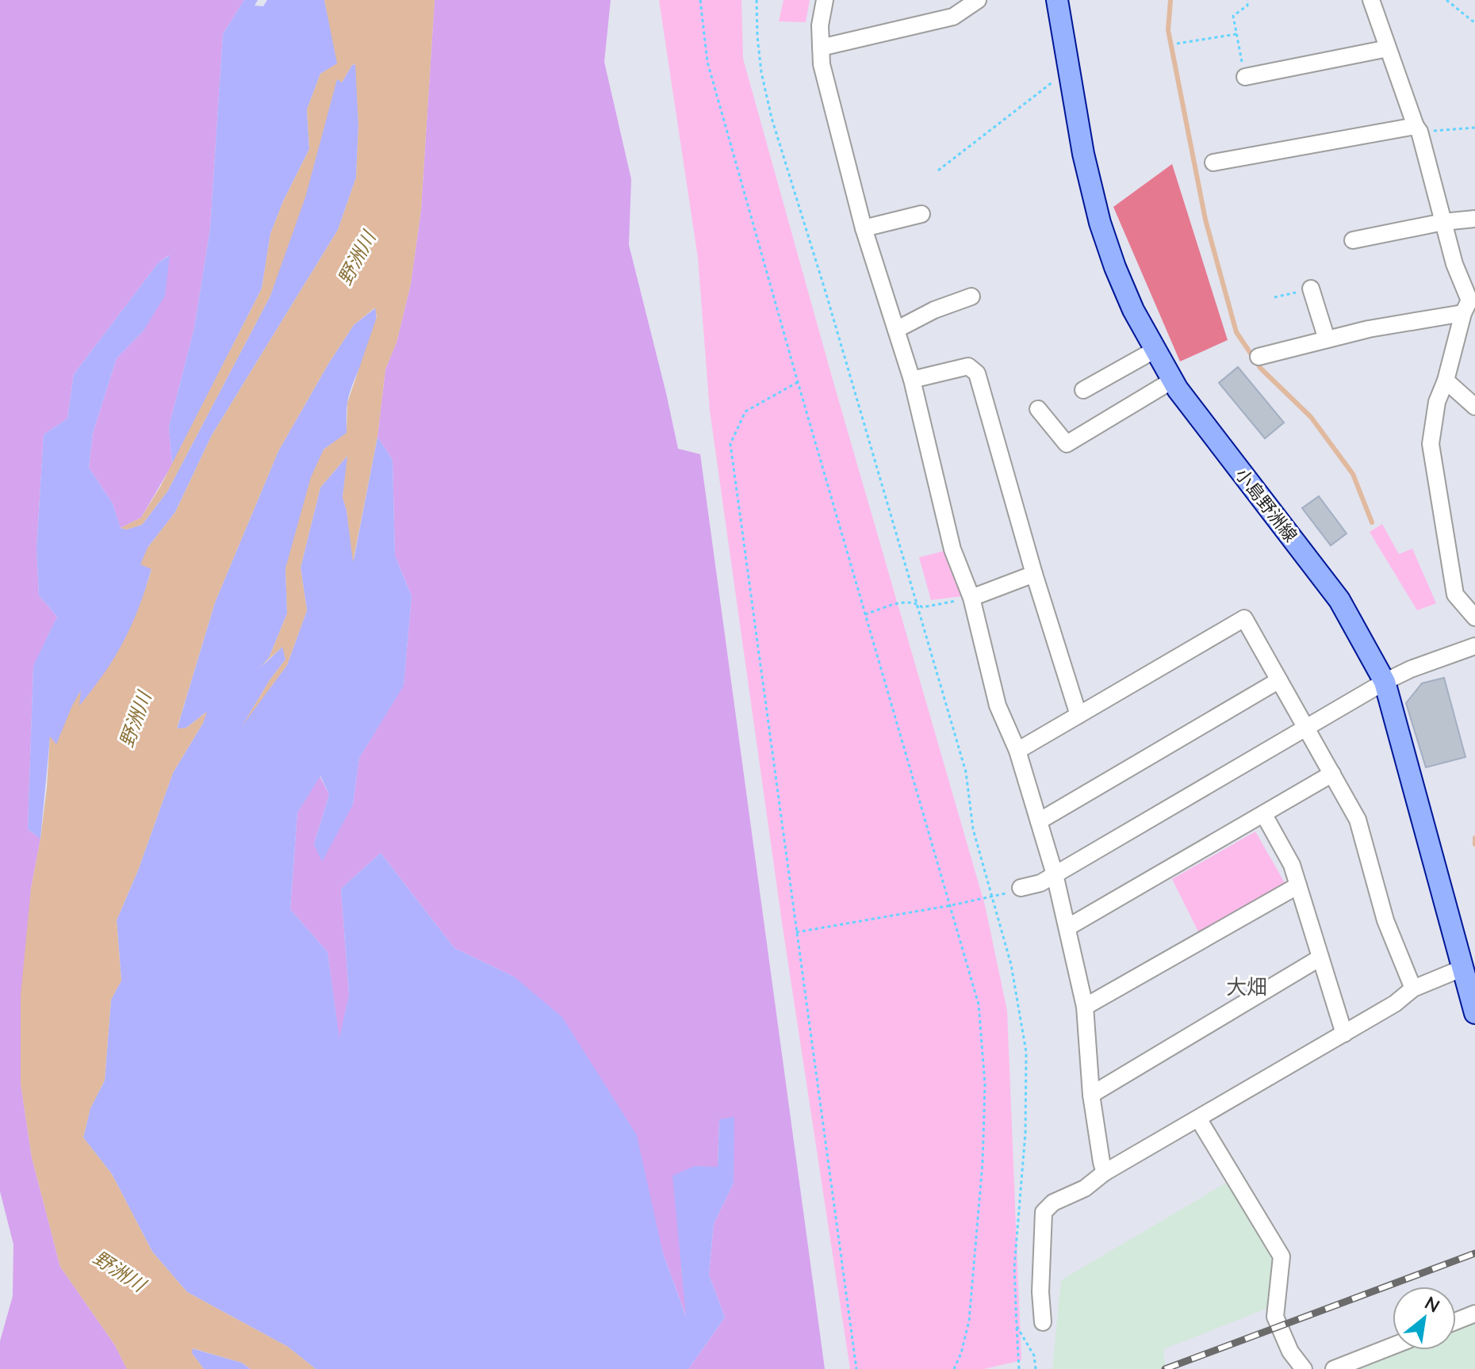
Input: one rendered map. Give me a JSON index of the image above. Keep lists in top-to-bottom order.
{
  "streets": {
    "main road": ["小島野洲線"]
  },
  "districts": ["大畑"],
  "water": ["野洲川"],
  "north": "top right"
}
